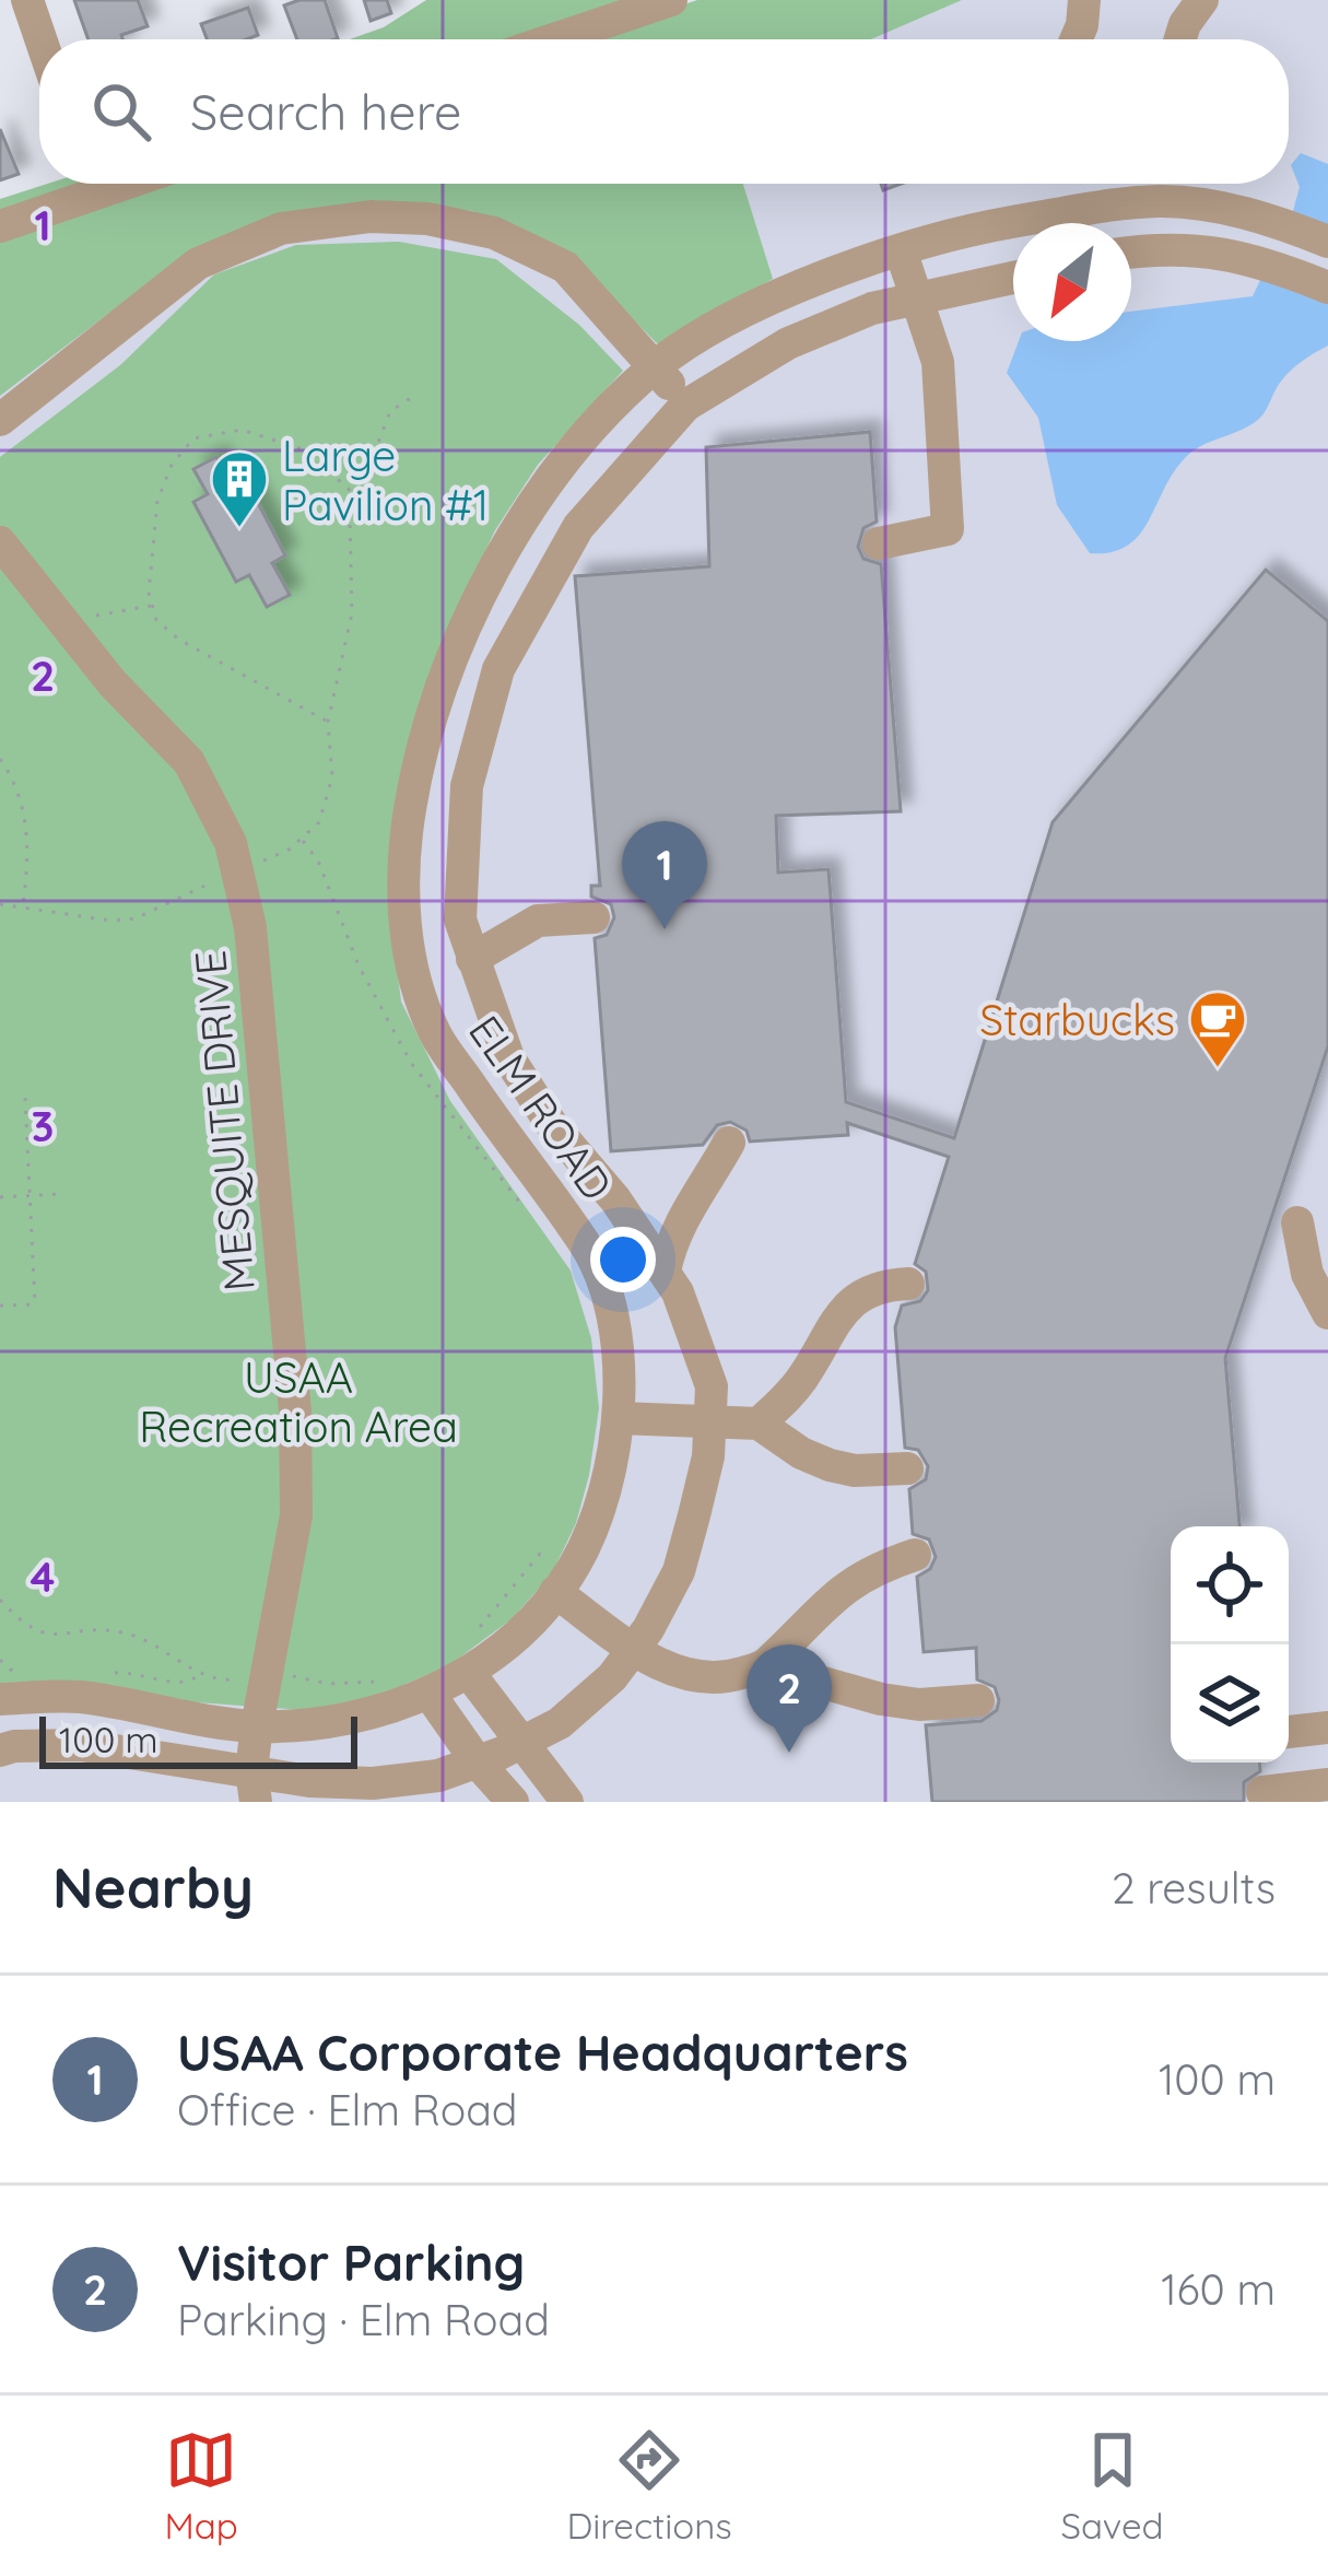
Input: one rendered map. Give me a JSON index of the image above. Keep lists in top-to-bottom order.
{
  "streets": {
    "street": ["ELM ROAD", "MESQUITE DRIVE"]
  },
  "crossings": [
    ["ELM ROAD", "MESQUITE DRIVE"]
  ],
  "parks": ["USAA Recreation Area"],
  "places": {
    "building": ["Large Pavilion #1"],
    "cafe": ["Starbucks"]
  },
  "scale_bar": "100 m",
  "north": "bottom left",
  "page": {
    "search": "Search here",
    "pins": ["1", "2"],
    "scale": "100 m",
    "heading": ["Nearby", "2 results"],
    "list": [
      {
        "mark": "1",
        "name": "USAA Corporate Headquarters",
        "note": "Office · Elm Road",
        "value": "100 m"
      },
      {
        "mark": "2",
        "name": "Visitor Parking",
        "note": "Parking · Elm Road",
        "value": "160 m"
      }
    ],
    "nav": ["Map", "Directions", "Saved"]
  },
  "grid": {
    "rows": [
      "1",
      "2",
      "3",
      "4"
    ]
  }
}
